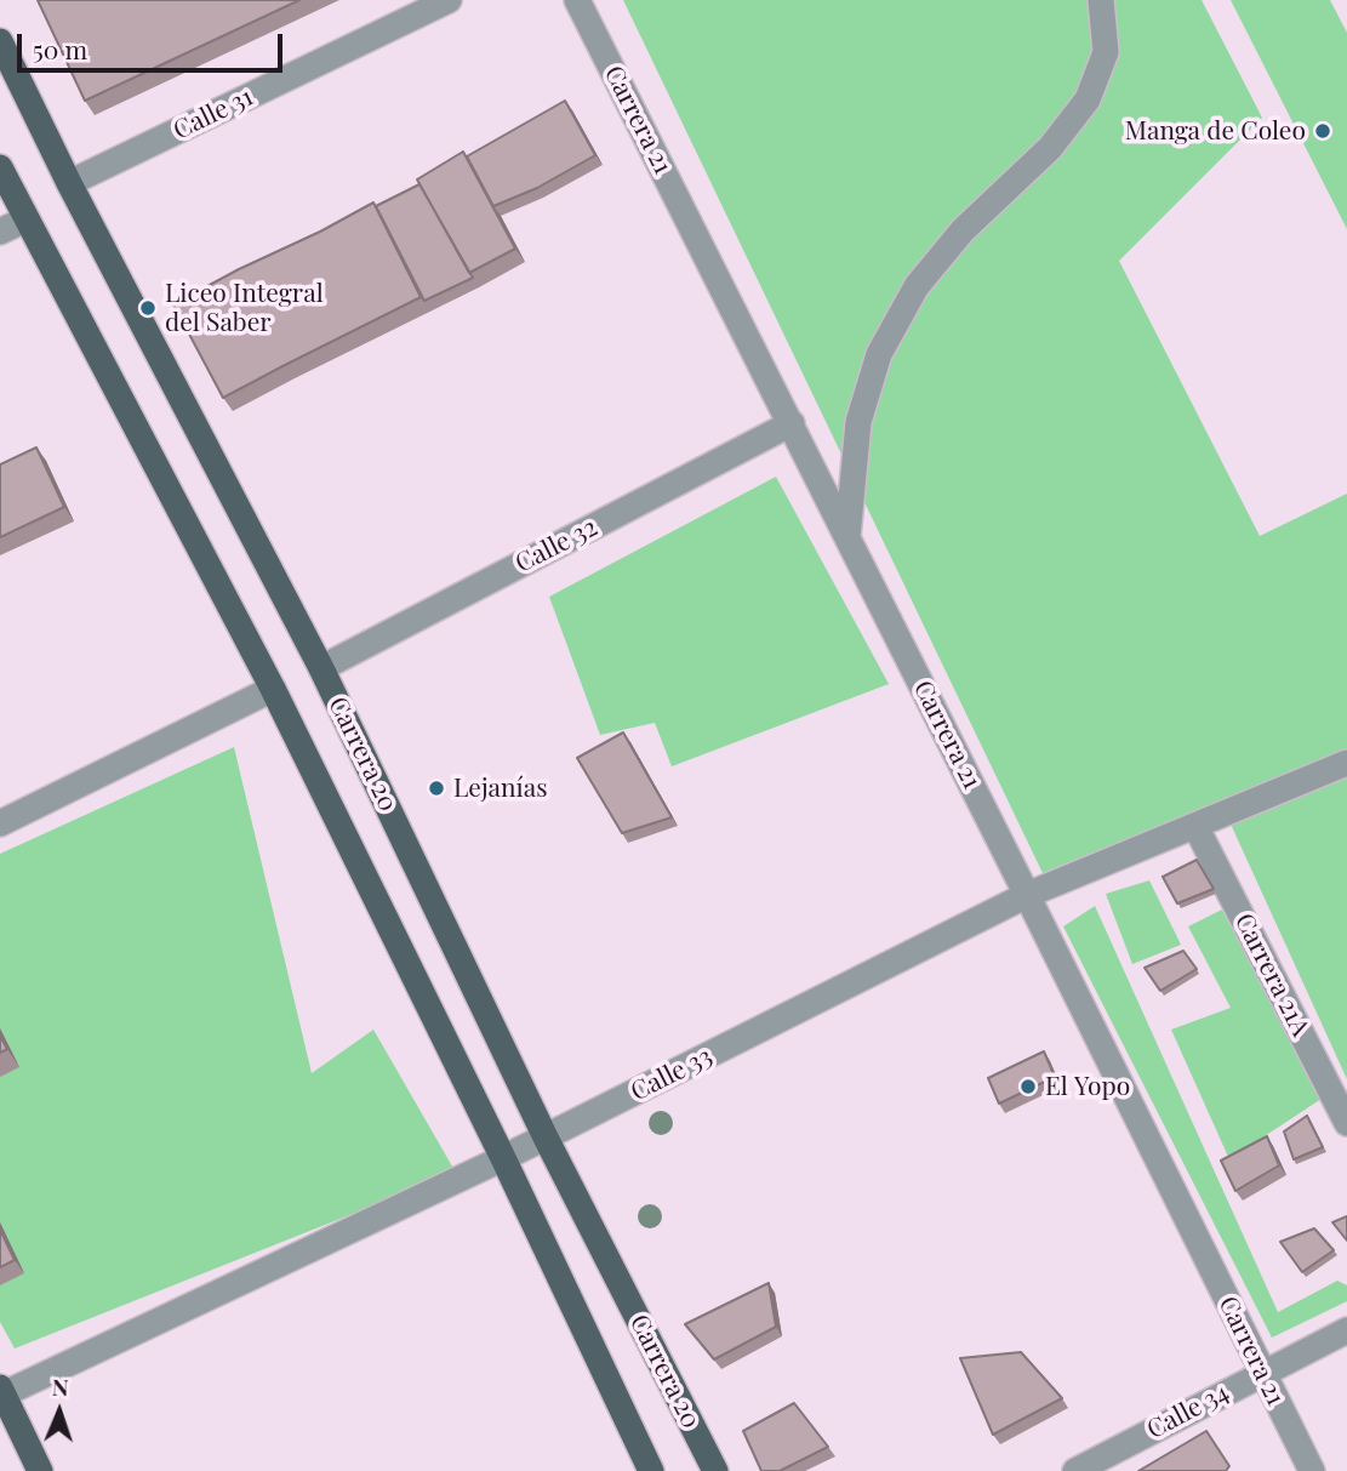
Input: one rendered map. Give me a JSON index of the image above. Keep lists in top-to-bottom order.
{
  "streets": {
    "main road": ["Carrera 20"],
    "street": [
      "Calle 31",
      "Carrera 21",
      "Calle 32",
      "Carrera 21A",
      "Calle 33",
      "Calle 34"
    ]
  },
  "crossings": [
    ["Calle 31", "Carrera 20"],
    ["Carrera 21", "Calle 32"],
    ["Carrera 21", "Calle 33"],
    ["Carrera 21", "Calle 34"],
    ["Calle 32", "Carrera 20"],
    ["Carrera 20", "Calle 33"],
    ["Carrera 21A", "Calle 33"]
  ],
  "places": [
    "Manga de Coleo",
    "Liceo Integral del Saber",
    "Lejanías",
    "El Yopo"
  ],
  "scale_bar": "50 m",
  "north": "top"
}
